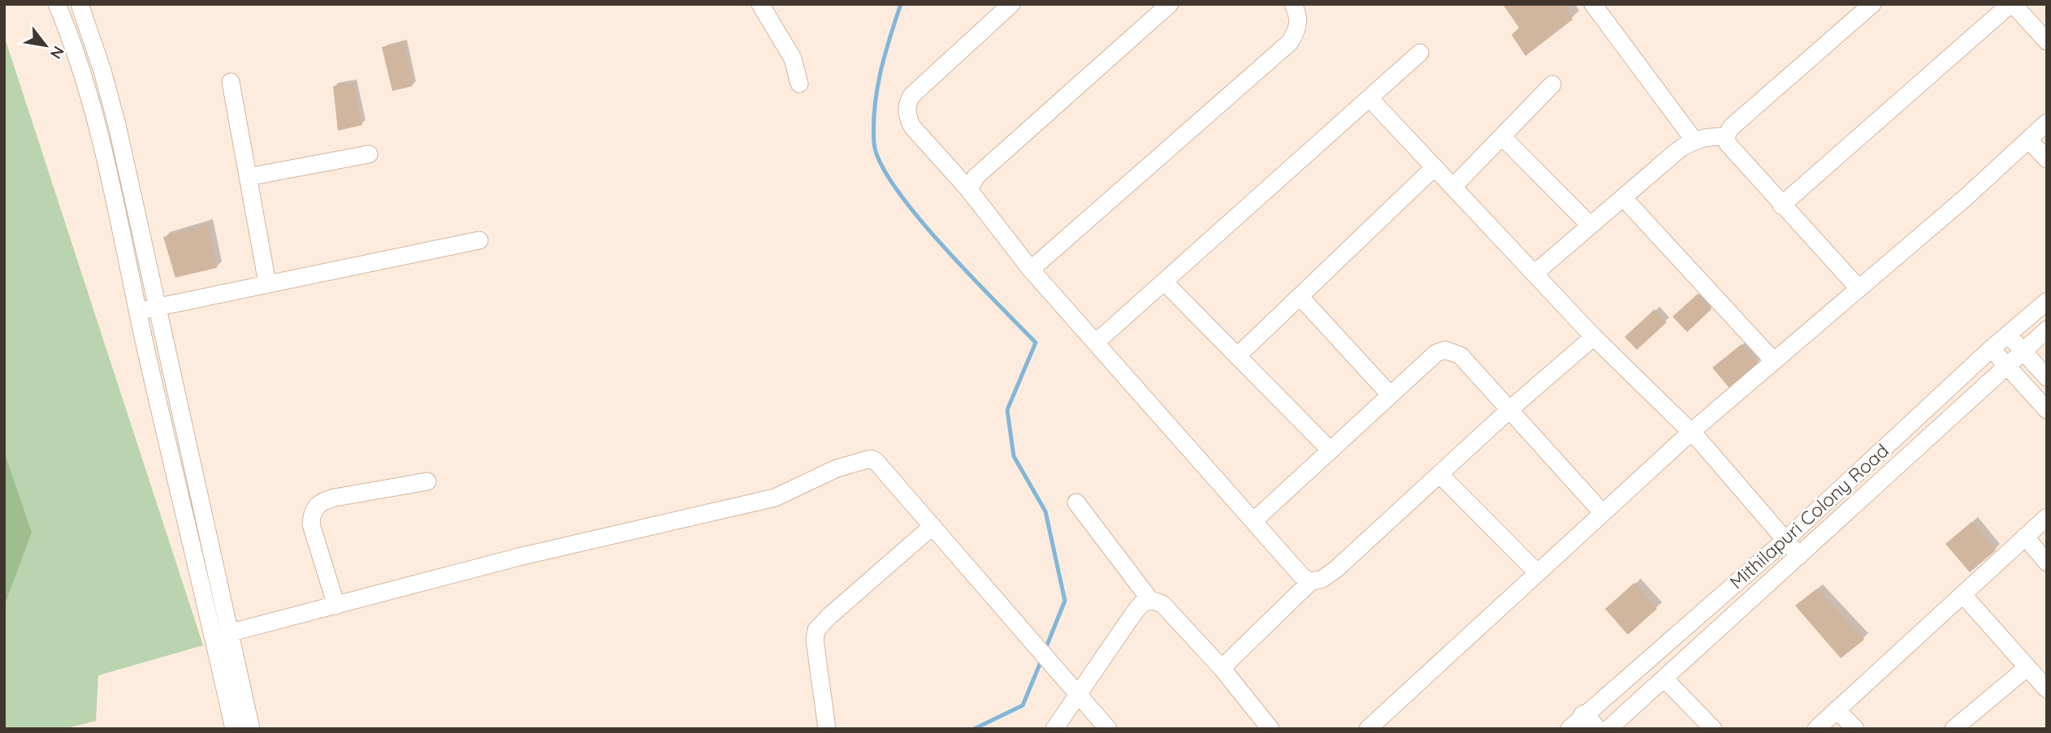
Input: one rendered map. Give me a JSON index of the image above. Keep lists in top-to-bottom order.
{
  "streets": {
    "street": ["Mithilapuri Colony Road"]
  },
  "north": "bottom right"
}
